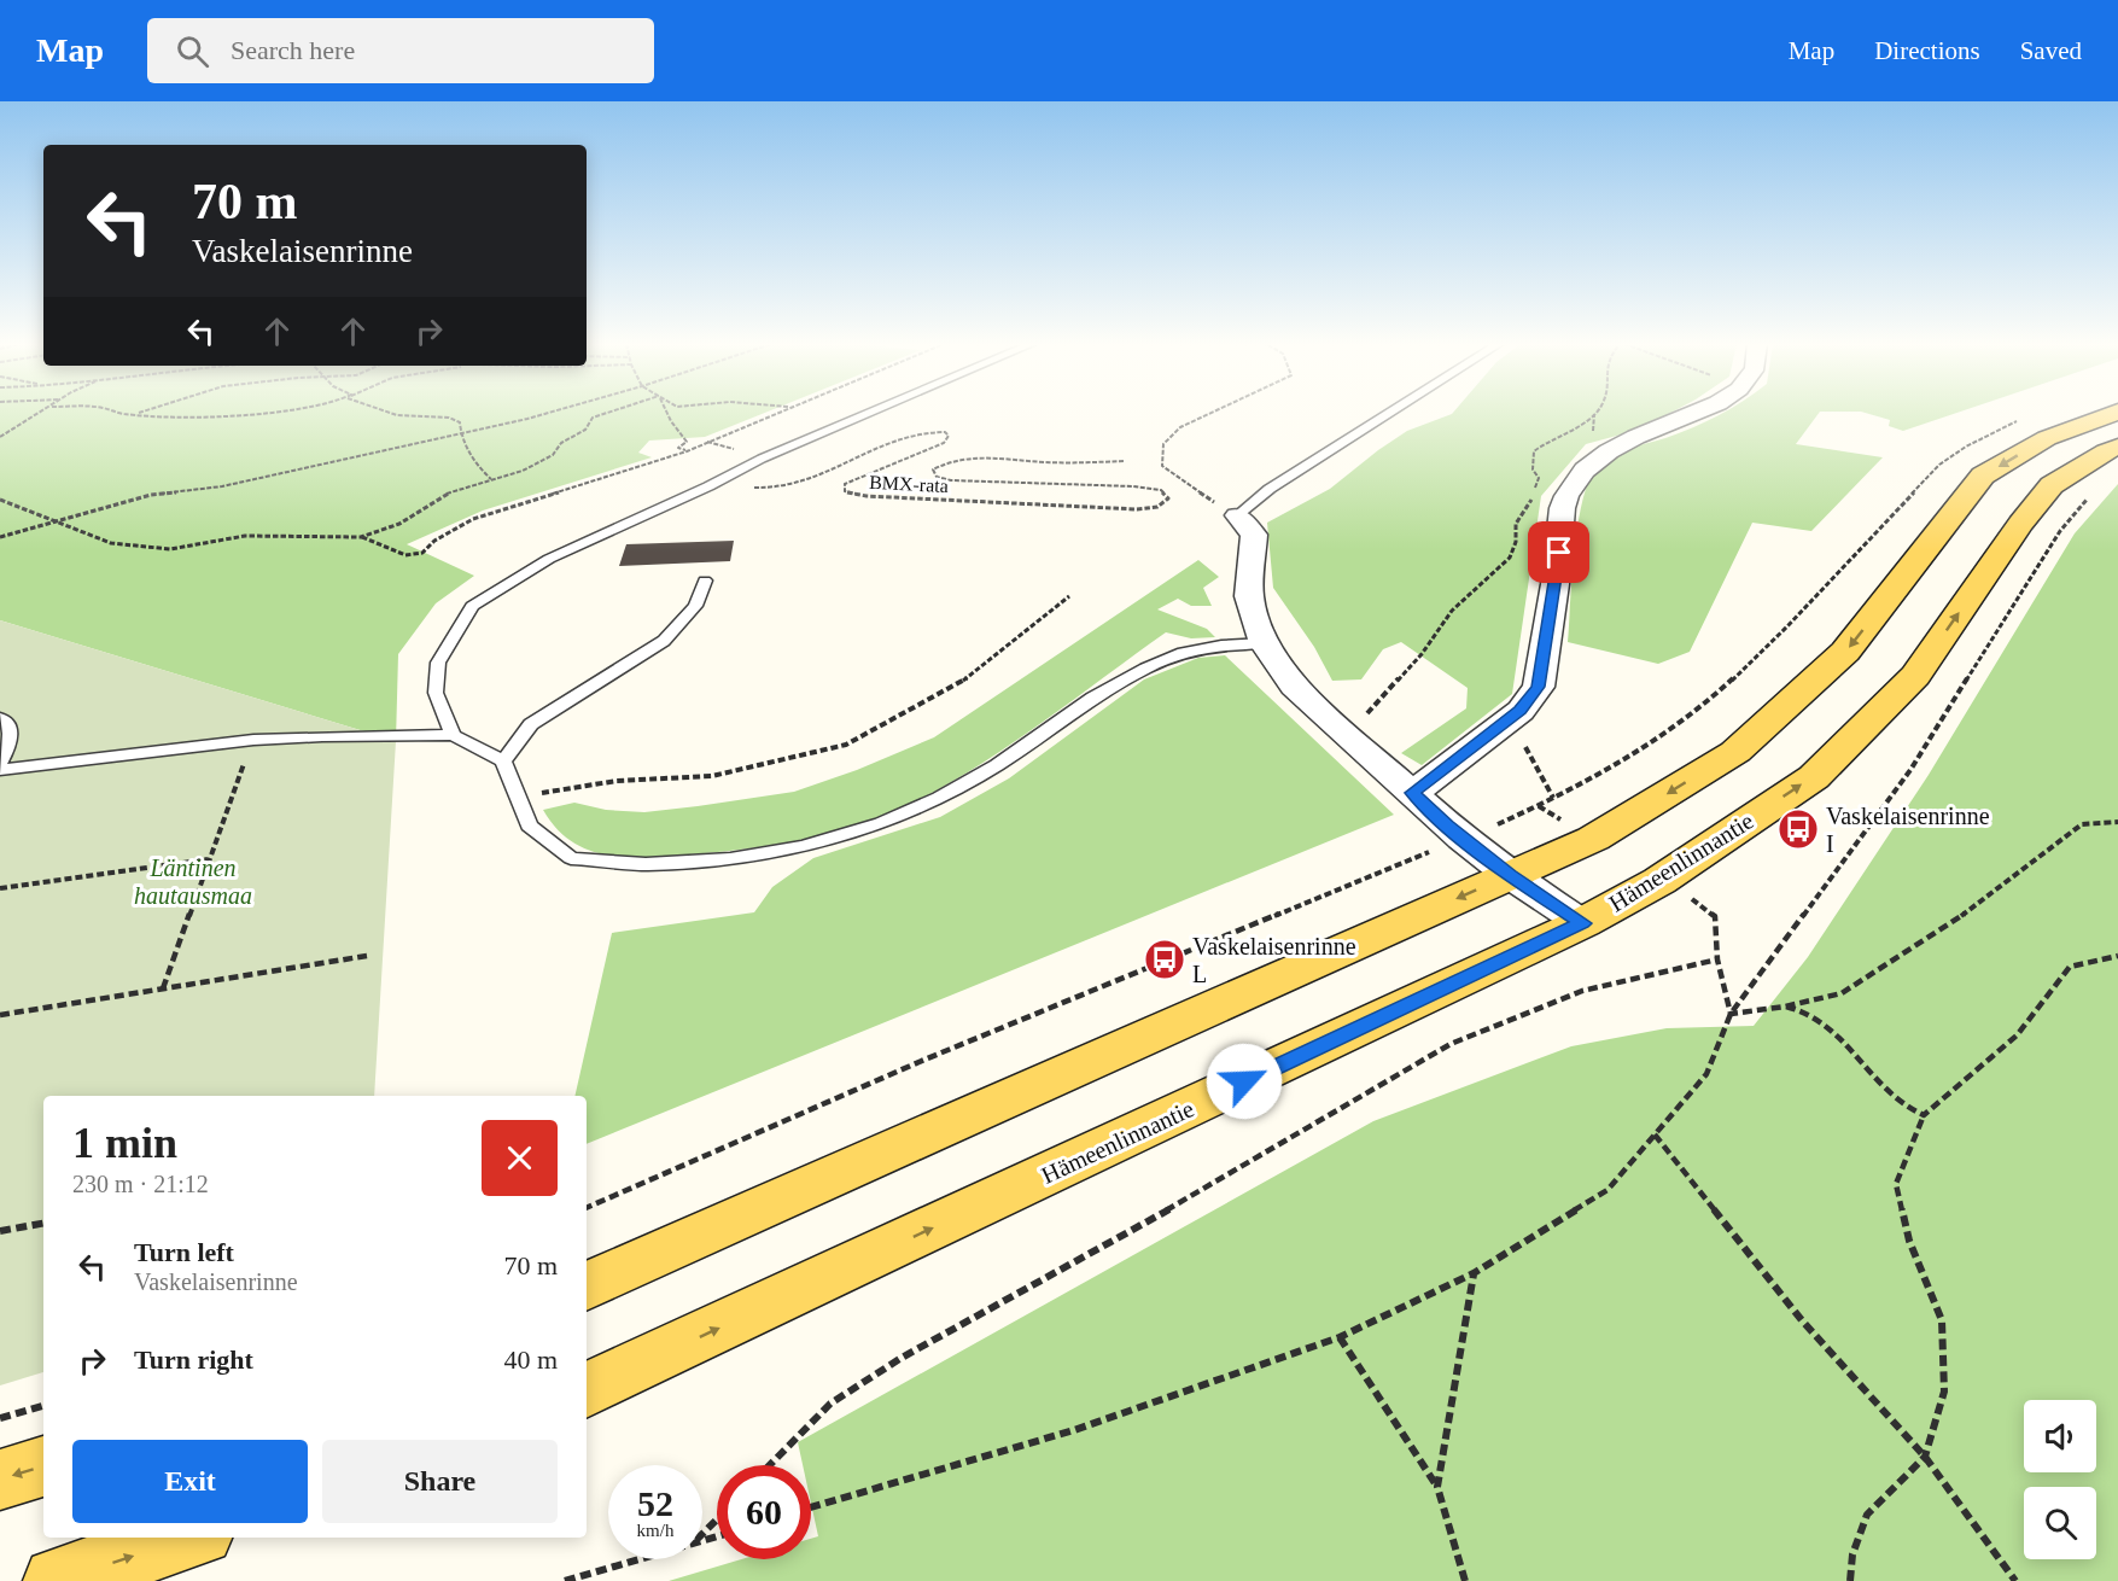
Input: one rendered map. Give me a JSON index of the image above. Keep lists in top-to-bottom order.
{
  "streets": {
    "main road": ["Hämeenlinnantie"],
    "path": ["BMX-rata"]
  },
  "parks": ["Läntinen hautausmaa"],
  "places": {
    "bus stop": ["Vaskelaisenrinne I", "Vaskelaisenrinne L"]
  },
  "page": {
    "header": "Map",
    "search": "Search here",
    "nav": ["Map", "Directions", "Saved"],
    "turn": ["70 m", "Vaskelaisenrinne"],
    "heading": ["1 min", "230 m · 21:12"],
    "list": [
      {
        "name": "Turn left",
        "note": "Vaskelaisenrinne",
        "value": "70 m"
      },
      {
        "name": "Turn right",
        "value": "40 m"
      }
    ],
    "buttons": ["Exit", "Share"],
    "speed": "52 km/h",
    "limit": "60"
  }
}
